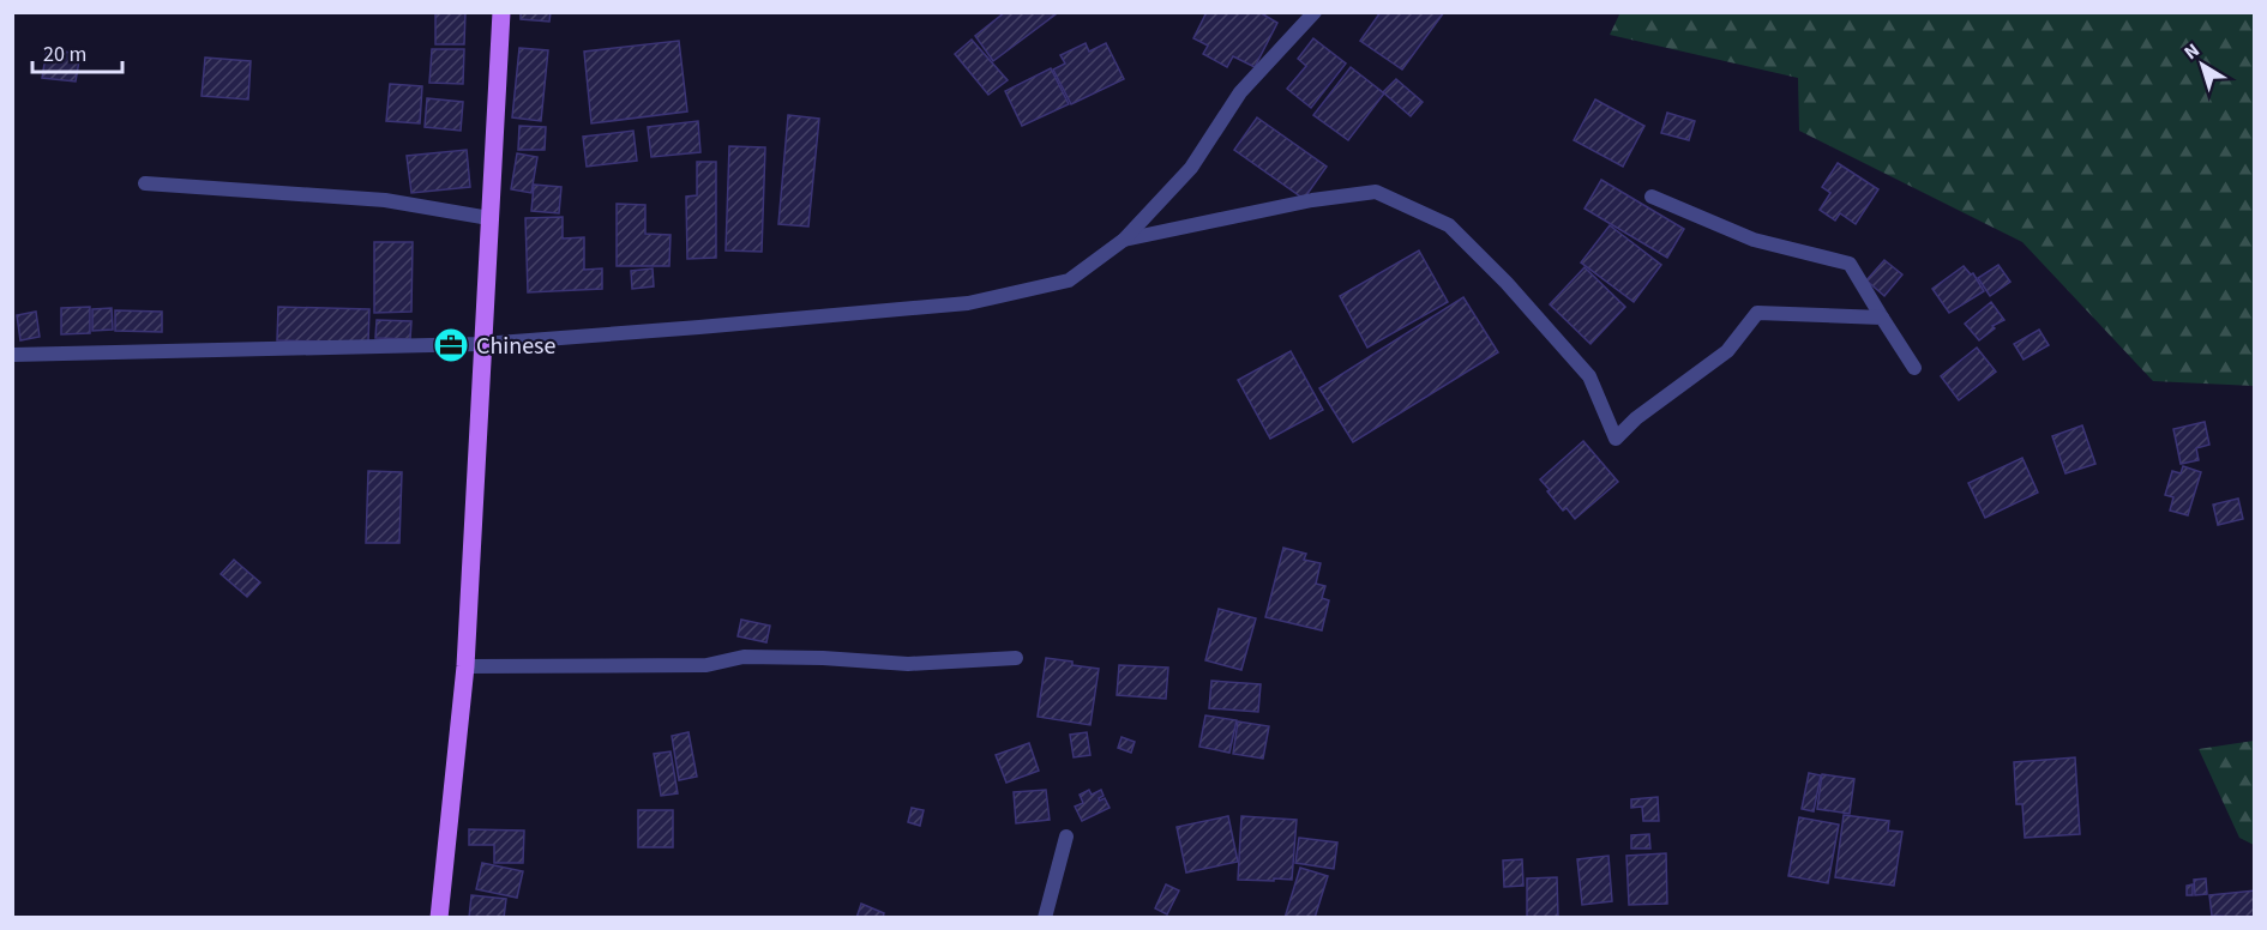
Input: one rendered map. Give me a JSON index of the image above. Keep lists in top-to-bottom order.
{
  "places": {
    "office": ["Chinese"]
  },
  "scale_bar": "20 m",
  "north": "top left"
}
